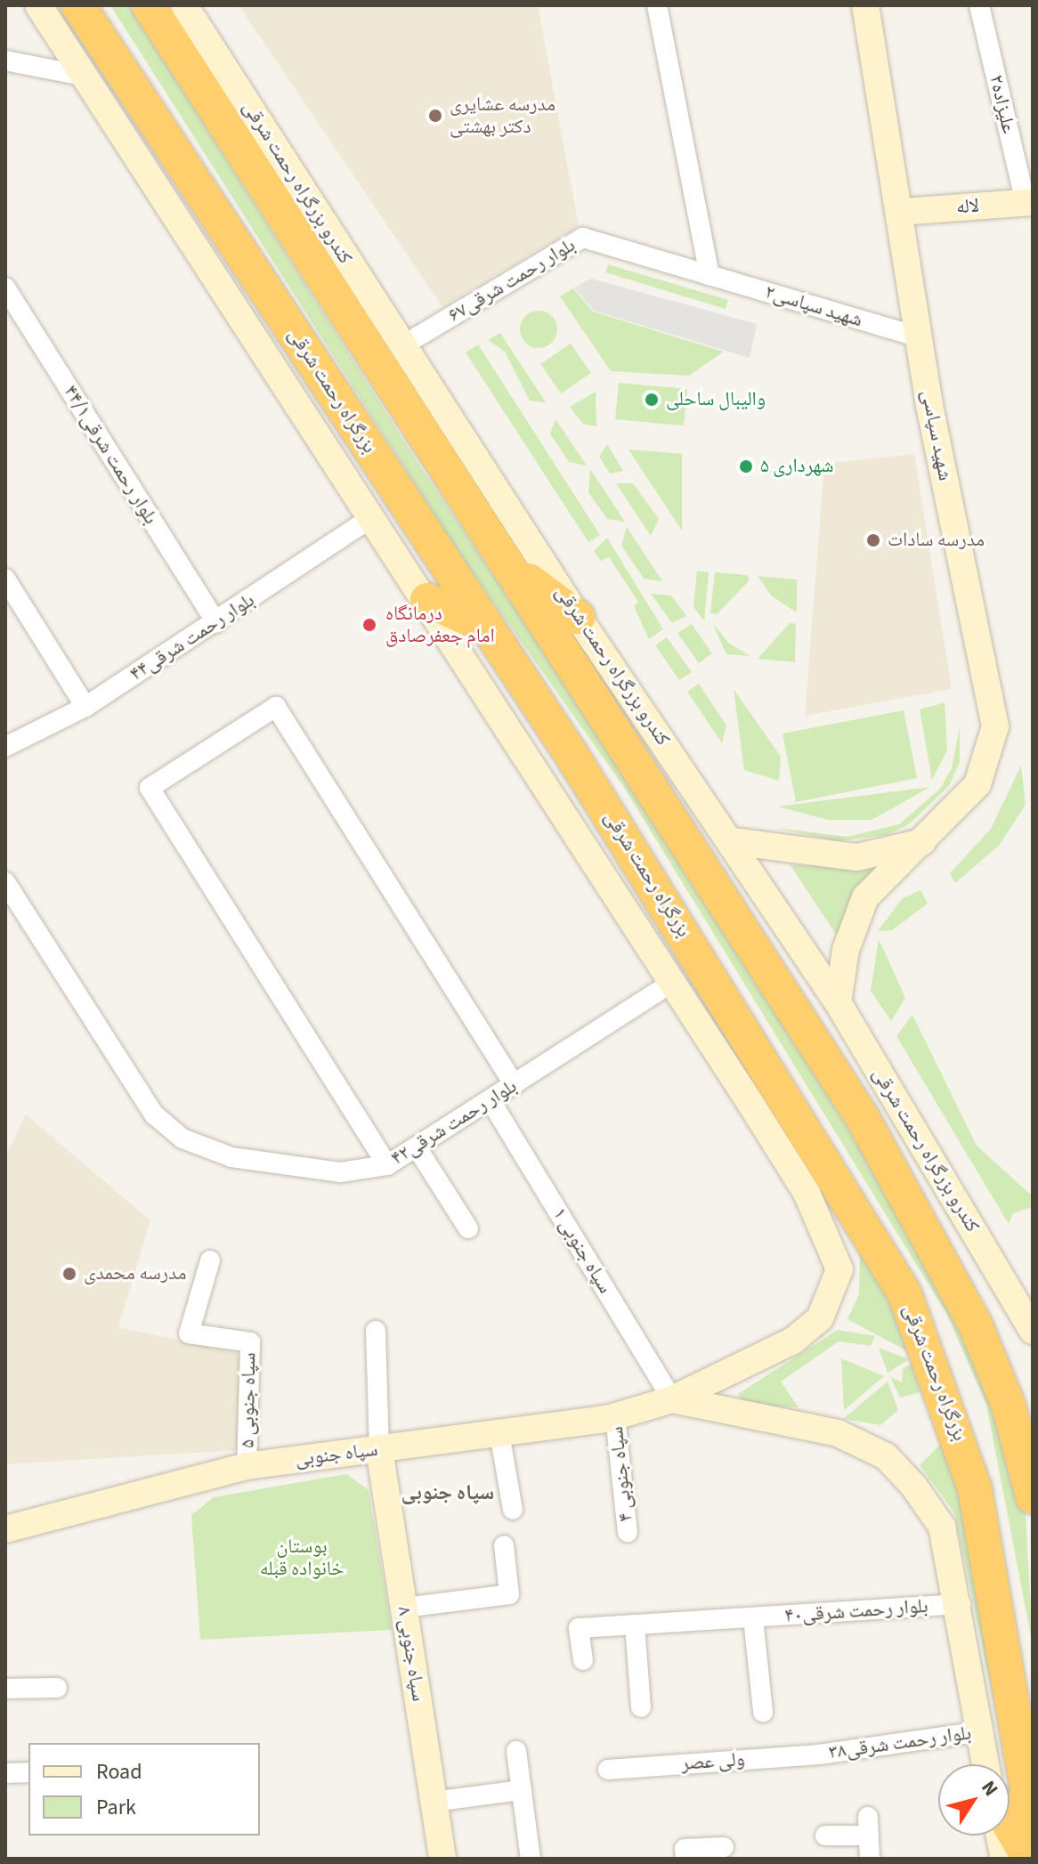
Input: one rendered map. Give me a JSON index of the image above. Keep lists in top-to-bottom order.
{
  "streets": {
    "highway": ["بزرگراه رحمت شرقی"],
    "main road": [
      "کندرو بزرگراه رحمت شرقی",
      "لاله",
      "شهید سپاسی",
      "سپاه جنوبی",
      "۸ سپاه جنوبی"
    ],
    "street": [
      "علیزاده۲",
      "بلوار رحمت شرقی۶۷",
      "شهید سپاسی۲",
      "بلوار رحمت شرقی۴۴/۱",
      "۴۴بلوار رحمت شرقی",
      "بلوار رحمت شرقی۴۲",
      "۱ سپاه جنوبی",
      "۵ سپاه جنوبی",
      "۴ سپاه جنوبی",
      "بلوار رحمت شرقی۴۰",
      "بلوار رحمت شرقی۳۸",
      "ولی عصر"
    ]
  },
  "crossings": [
    ["علیزاده۲", "لاله"],
    ["کندرو بزرگراه رحمت شرقی", "بلوار رحمت شرقی۶۷"],
    ["کندرو بزرگراه رحمت شرقی", "شهید سپاسی"],
    ["لاله", "شهید سپاسی"],
    ["بلوار رحمت شرقی۶۷", "شهید سپاسی۲"],
    ["شهید سپاسی۲", "شهید سپاسی"],
    ["بلوار رحمت شرقی۴۴/۱", "۴۴بلوار رحمت شرقی"],
    ["بلوار رحمت شرقی۴۲", "۱ سپاه جنوبی"],
    ["بلوار رحمت شرقی۴۲", "سپاه جنوبی"],
    ["۱ سپاه جنوبی", "سپاه جنوبی"],
    ["۵ سپاه جنوبی", "سپاه جنوبی"],
    ["سپاه جنوبی", "۴ سپاه جنوبی"],
    ["سپاه جنوبی", "بلوار رحمت شرقی۴۰"],
    ["سپاه جنوبی", "۸ سپاه جنوبی"],
    ["بلوار رحمت شرقی۳۸", "ولی عصر"]
  ],
  "districts": ["سپاه جنوبی"],
  "parks": ["بوستان خانواده قبله"],
  "places": [
    "مدرسه عشایری دکتر بهشتی",
    "والیبال ساحلی",
    "شهرداری ۵",
    "مدرسه سادات",
    "درمانگاه امام جعفرصادق",
    "مدرسه محمدی"
  ],
  "legend": ["Road", "Park"],
  "north": "top right"
}
